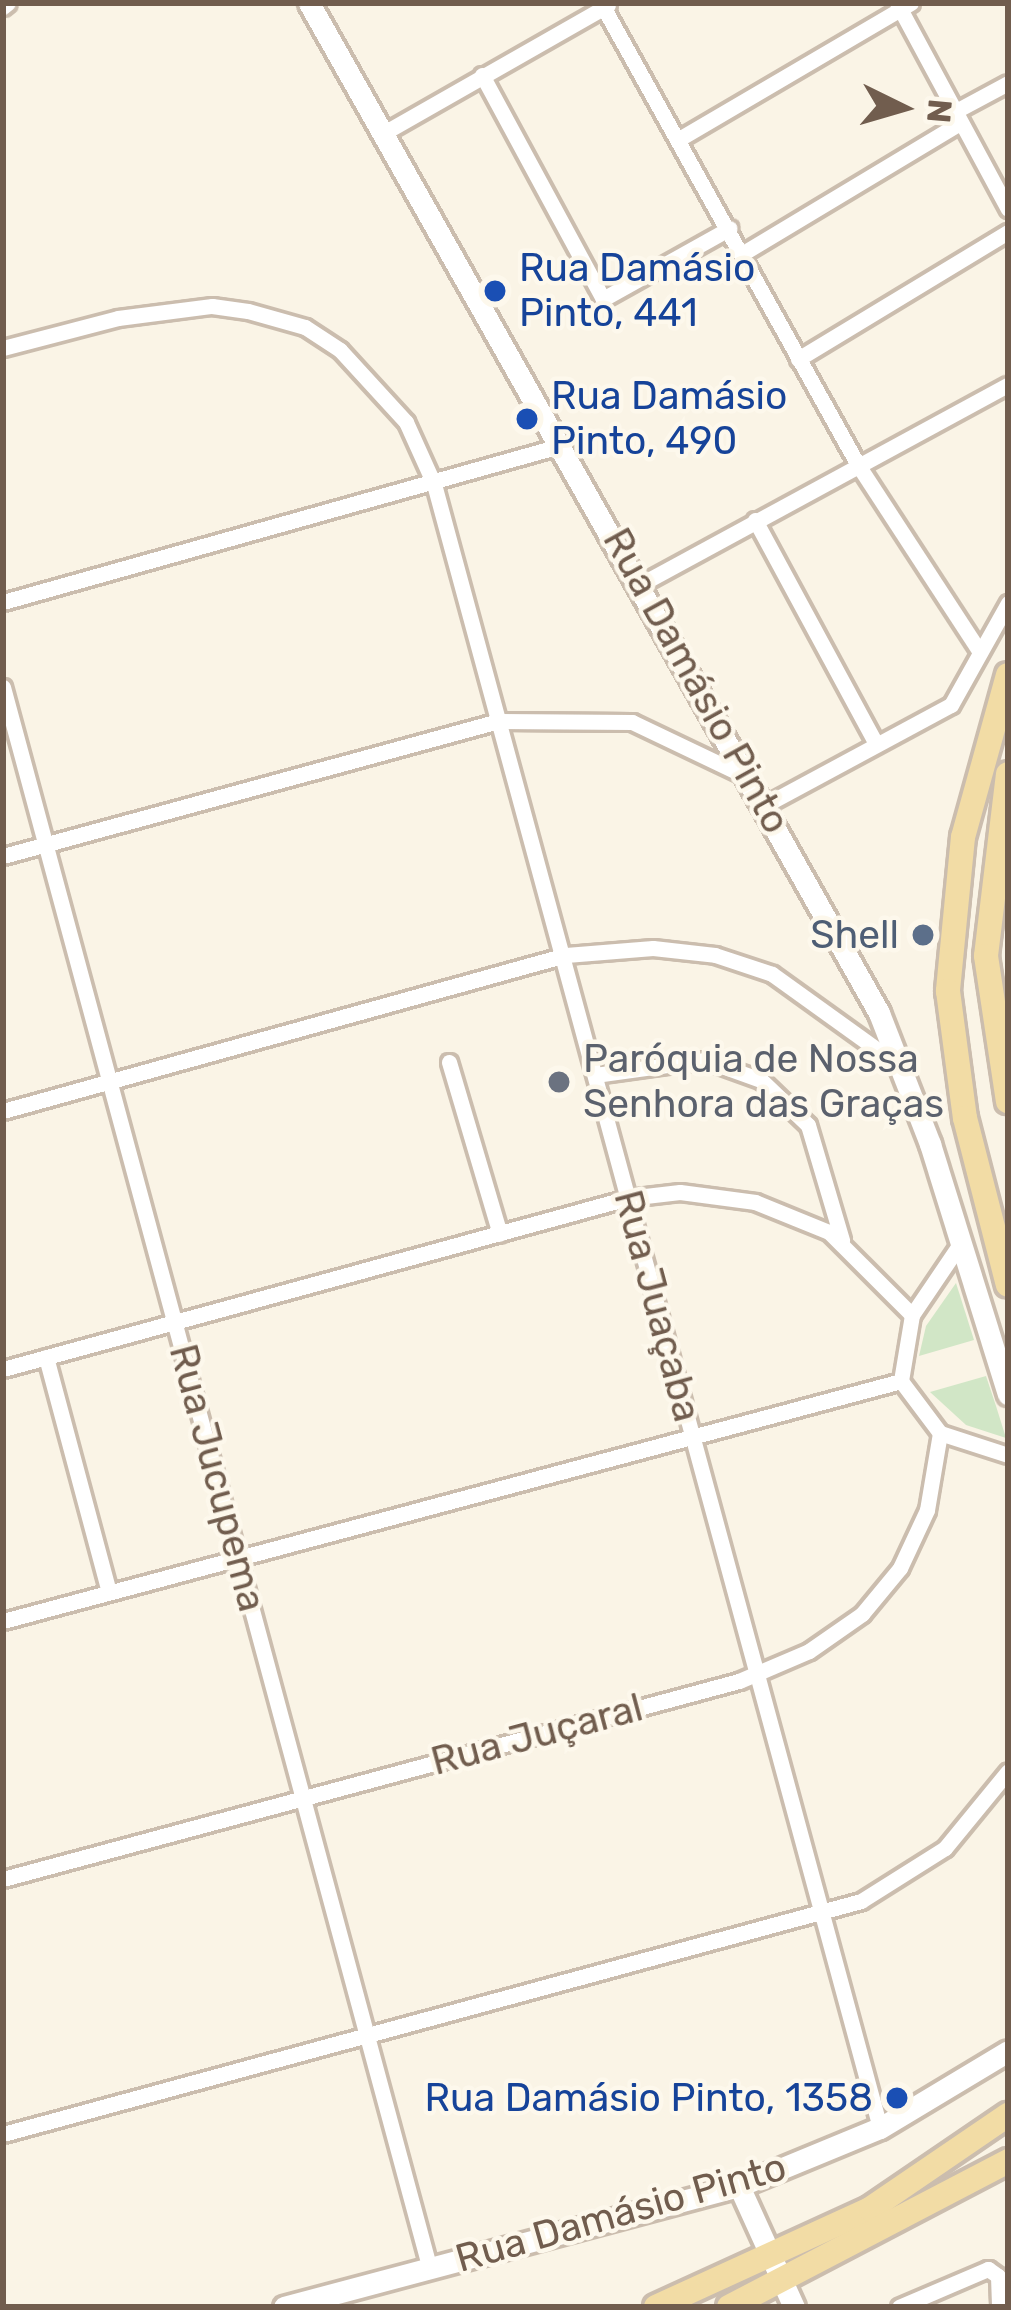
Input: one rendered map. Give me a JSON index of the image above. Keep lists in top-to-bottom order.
{
  "streets": {
    "street": [
      "Rua Damásio Pinto",
      "Rua Juaçaba",
      "Rua Jucupema",
      "Rua Juçaral"
    ]
  },
  "crossings": [
    ["Rua Damásio Pinto", "Rua Juaçaba"],
    ["Rua Damásio Pinto", "Rua Jucupema"],
    ["Rua Juaçaba", "Rua Juçaral"],
    ["Rua Jucupema", "Rua Juçaral"]
  ],
  "places": [
    "Rua Damásio Pinto, 441",
    "Rua Damásio Pinto, 490",
    "Shell",
    "Paróquia de Nossa Senhora das Graças",
    "Rua Damásio Pinto, 1358"
  ],
  "north": "right"
}
